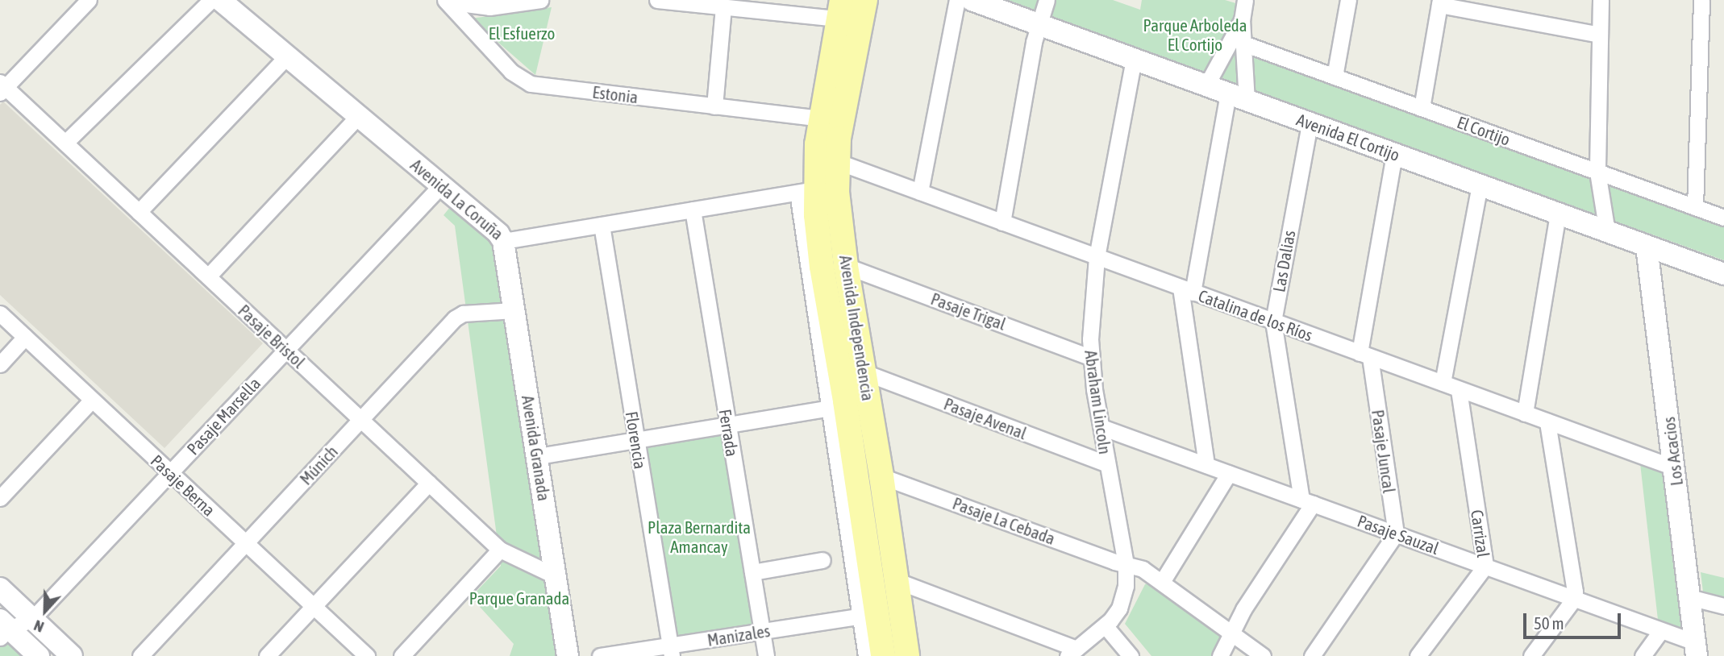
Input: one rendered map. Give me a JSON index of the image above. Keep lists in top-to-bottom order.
{
  "streets": {
    "main road": ["Avenida Independencia"],
    "street": [
      "Estonia",
      "El Cortijo",
      "Avenida El Cortijo",
      "Avenida La Coruña",
      "Las Dalias",
      "Pasaje Trigal",
      "Catalina de los Ríos",
      "Pasaje Bristol",
      "Abraham Lincoln",
      "Pasaje Marsella",
      "Pasaje Avenal",
      "Ferrada",
      "Florencia",
      "Avenida Granada",
      "Pasaje Juncal",
      "Los Acacios",
      "Múnich",
      "Pasaje Berna",
      "Pasaje La Cebada",
      "Carrizal",
      "Pasaje Sauzal",
      "Manizales"
    ]
  },
  "crossings": [
    ["Estonia", "Avenida Independencia"],
    ["Avenida El Cortijo", "Las Dalias"],
    ["Avenida El Cortijo", "Abraham Lincoln"],
    ["Avenida El Cortijo", "Pasaje Juncal"],
    ["Avenida El Cortijo", "Los Acacios"],
    ["Avenida La Coruña", "Avenida Independencia"],
    ["Avenida La Coruña", "Pasaje Marsella"],
    ["Avenida La Coruña", "Ferrada"],
    ["Avenida La Coruña", "Florencia"],
    ["Avenida La Coruña", "Avenida Granada"],
    ["Las Dalias", "Catalina de los Ríos"],
    ["Las Dalias", "Pasaje Sauzal"],
    ["Pasaje Trigal", "Avenida Independencia"],
    ["Pasaje Trigal", "Abraham Lincoln"],
    ["Catalina de los Ríos", "Avenida Independencia"],
    ["Catalina de los Ríos", "Abraham Lincoln"],
    ["Catalina de los Ríos", "Pasaje Juncal"],
    ["Catalina de los Ríos", "Los Acacios"],
    ["Catalina de los Ríos", "Carrizal"],
    ["Avenida Independencia", "Pasaje Avenal"],
    ["Avenida Independencia", "Pasaje La Cebada"],
    ["Avenida Independencia", "Manizales"],
    ["Pasaje Bristol", "Pasaje Marsella"],
    ["Pasaje Bristol", "Avenida Granada"],
    ["Pasaje Bristol", "Múnich"],
    ["Abraham Lincoln", "Pasaje Avenal"],
    ["Abraham Lincoln", "Pasaje La Cebada"],
    ["Abraham Lincoln", "Pasaje Sauzal"],
    ["Pasaje Marsella", "Pasaje Berna"],
    ["Ferrada", "Manizales"],
    ["Florencia", "Manizales"],
    ["Avenida Granada", "Múnich"],
    ["Pasaje Juncal", "Pasaje Sauzal"],
    ["Los Acacios", "Pasaje Sauzal"],
    ["Múnich", "Pasaje Berna"],
    ["Carrizal", "Pasaje Sauzal"]
  ],
  "parks": [
    "Parque Arboleda El Cortijo",
    "El Esfuerzo",
    "Plaza Bernardita Amancay",
    "Parque Granada"
  ],
  "scale_bar": "50 m",
  "north": "bottom"
}
